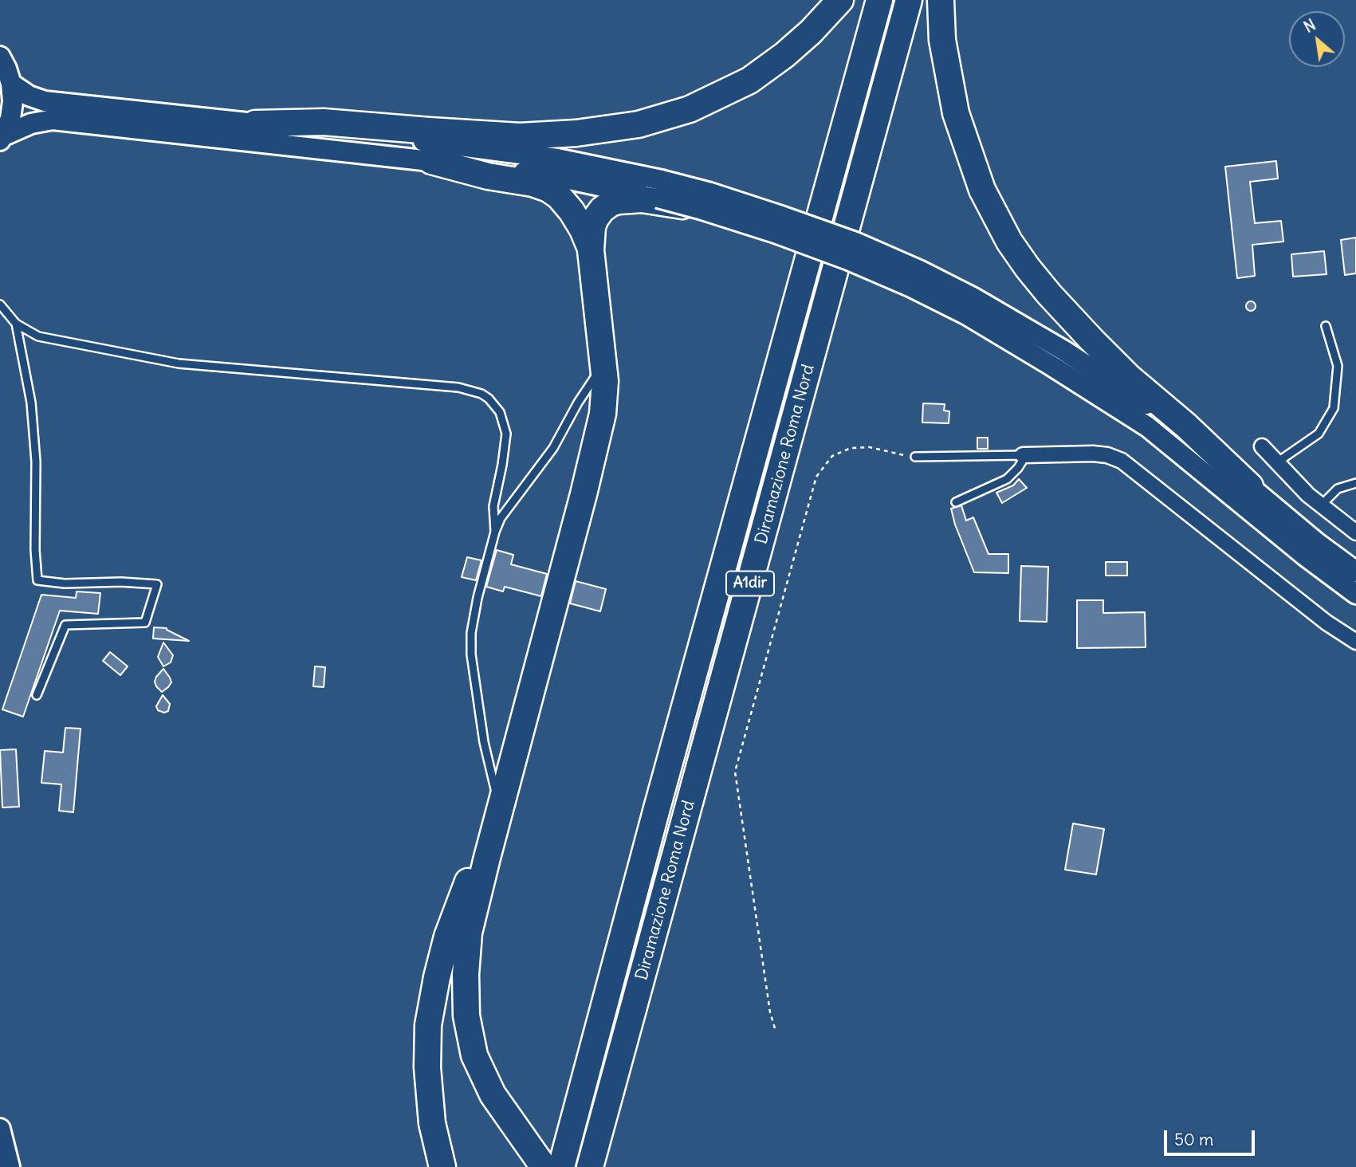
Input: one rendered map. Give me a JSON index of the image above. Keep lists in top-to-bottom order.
{
  "streets": {
    "highway": ["Diramazione Roma Nord", "A1dir"]
  },
  "scale_bar": "50 m",
  "north": "top left"
}
